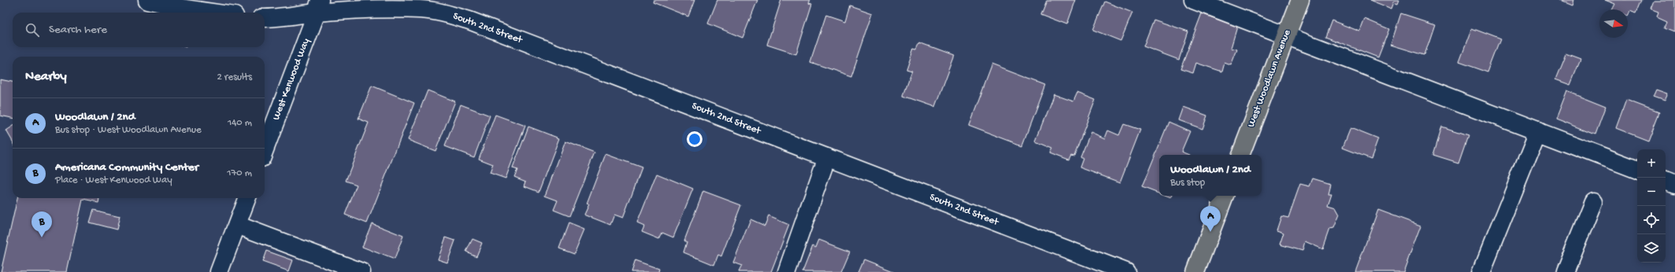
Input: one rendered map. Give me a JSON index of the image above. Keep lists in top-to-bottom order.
{
  "streets": {
    "main road": ["West Woodlawn Avenue"],
    "street": ["South 2nd Street", "West Kenwood Way"]
  },
  "crossings": [
    ["South 2nd Street", "West Kenwood Way"]
  ],
  "north": "right",
  "page": {
    "search": "Search here",
    "heading": ["Nearby", "2 results"],
    "list": [
      {
        "mark": "A",
        "name": "Woodlawn / 2nd",
        "note": "Bus stop · West Woodlawn Avenue",
        "value": "140 m"
      },
      {
        "mark": "B",
        "name": "Americana Community Center",
        "note": "Place · West Kenwood Way",
        "value": "170 m"
      }
    ],
    "map_buttons": ["+", "−"],
    "popup": ["Woodlawn / 2nd", "Bus stop"],
    "pins": ["A", "B"]
  }
}
